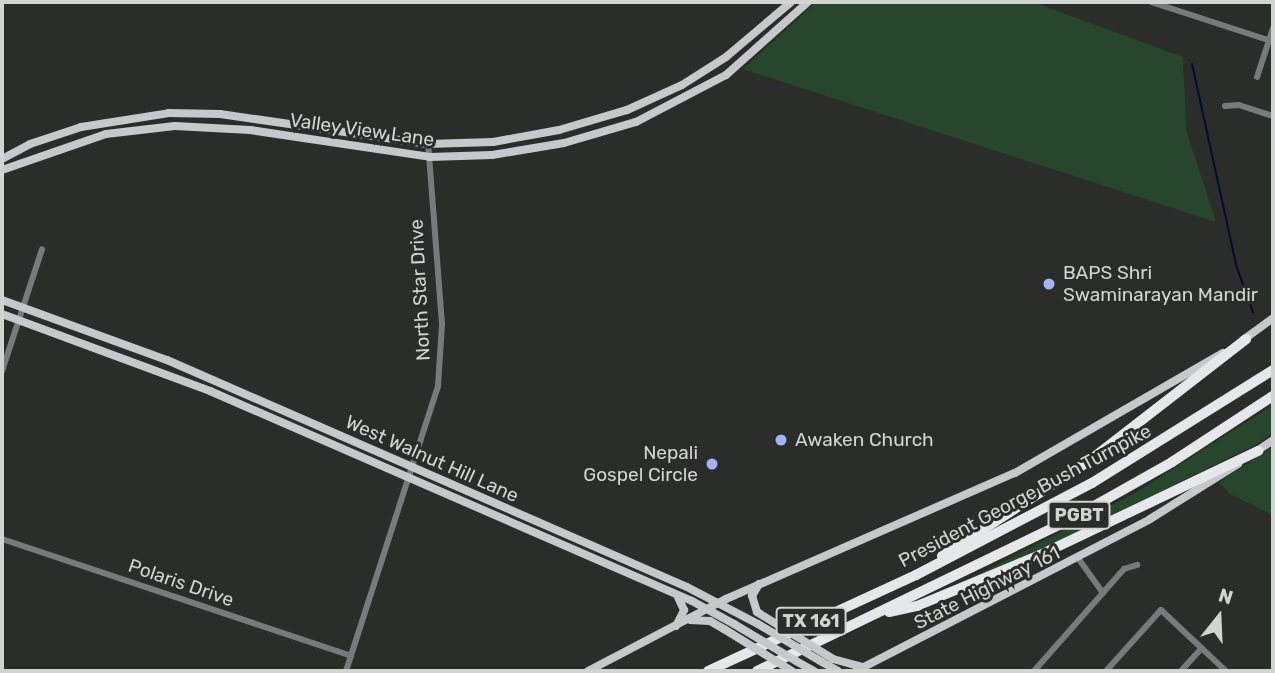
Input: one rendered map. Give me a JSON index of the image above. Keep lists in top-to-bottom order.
{
  "streets": {
    "highway": ["President George Bush Turnpike", "PGBT", "TX 161"],
    "main road": ["Valley View Lane", "West Walnut Hill Lane", "State Highway 161"],
    "street": ["North Star Drive", "Polaris Drive"]
  },
  "crossings": [
    ["Valley View Lane", "North Star Drive"],
    ["North Star Drive", "West Walnut Hill Lane"],
    ["North Star Drive", "Polaris Drive"]
  ],
  "places": ["BAPS Shri Swaminarayan Mandir", "Awaken Church", "Nepali Gospel Circle"],
  "north": "top"
}
